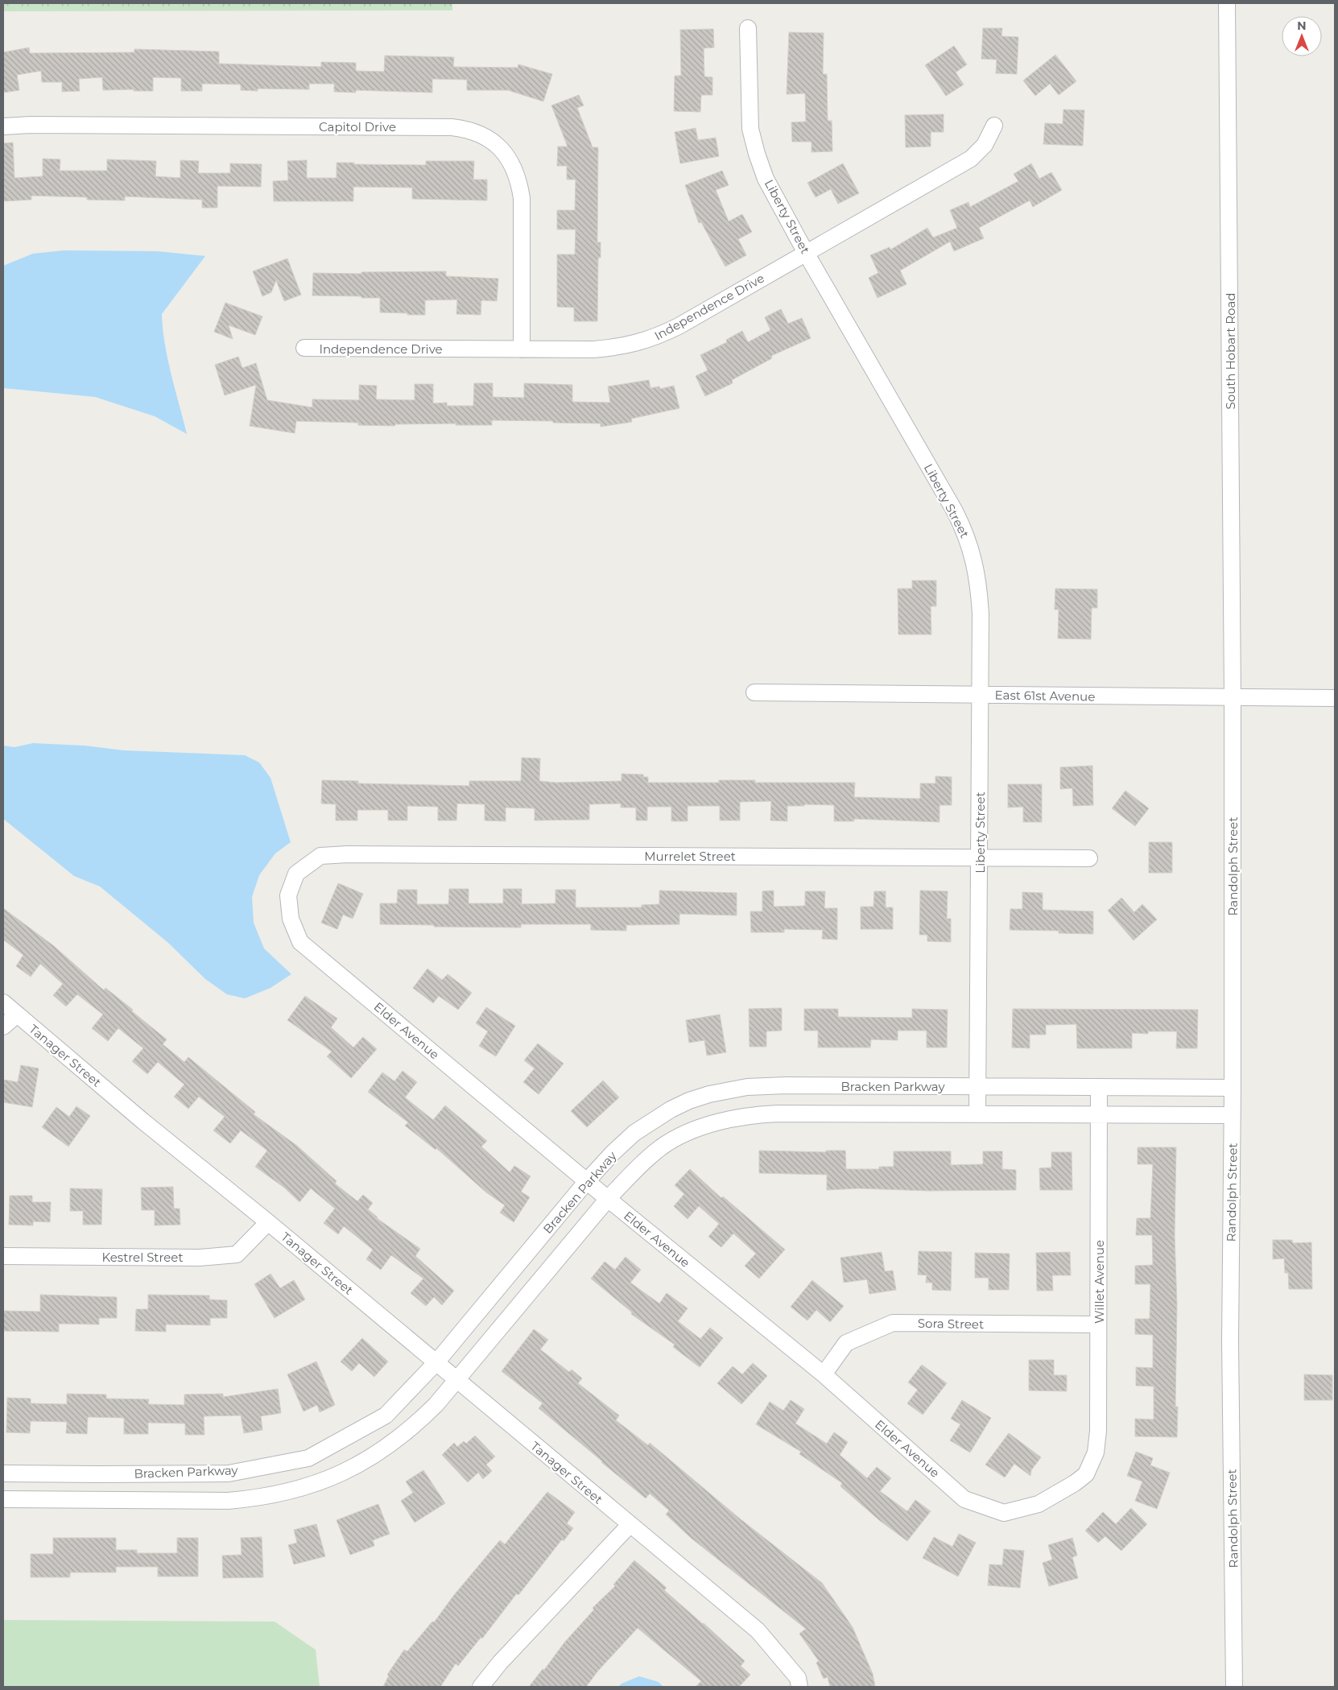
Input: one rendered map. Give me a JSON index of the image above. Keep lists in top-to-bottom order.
{
  "streets": {
    "street": [
      "Capitol Drive",
      "Liberty Street",
      "Independence Drive",
      "South Hobart Road",
      "East 61st Avenue",
      "Murrelet Street",
      "Randolph Street",
      "Elder Avenue",
      "Tanager Street",
      "Bracken Parkway",
      "Kestrel Street",
      "Willet Avenue",
      "Sora Street"
    ]
  },
  "crossings": [
    ["Capitol Drive", "Independence Drive"],
    ["Liberty Street", "Independence Drive"],
    ["Liberty Street", "East 61st Avenue"],
    ["Liberty Street", "Murrelet Street"],
    ["Liberty Street", "Bracken Parkway"],
    ["South Hobart Road", "East 61st Avenue"],
    ["South Hobart Road", "Randolph Street"],
    ["East 61st Avenue", "Randolph Street"],
    ["Murrelet Street", "Elder Avenue"],
    ["Randolph Street", "Bracken Parkway"],
    ["Elder Avenue", "Bracken Parkway"],
    ["Elder Avenue", "Willet Avenue"],
    ["Elder Avenue", "Sora Street"],
    ["Tanager Street", "Bracken Parkway"],
    ["Tanager Street", "Kestrel Street"],
    ["Bracken Parkway", "Willet Avenue"],
    ["Willet Avenue", "Sora Street"]
  ],
  "north": "top"
}
